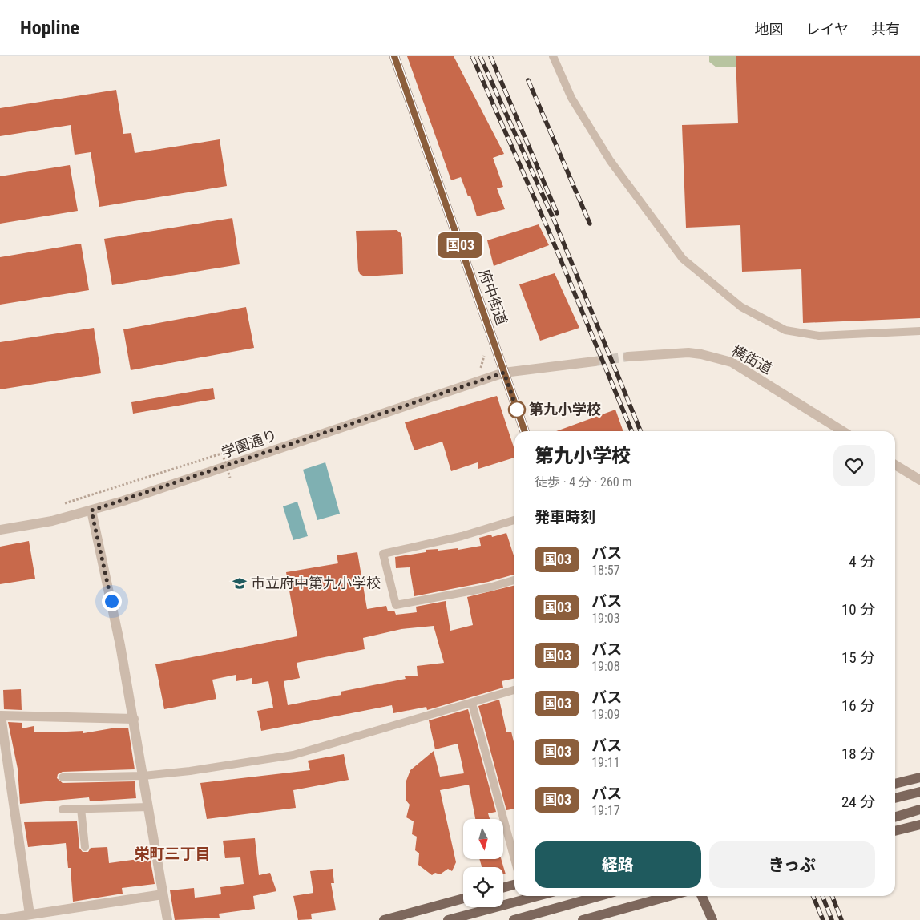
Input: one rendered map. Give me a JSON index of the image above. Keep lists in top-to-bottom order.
{
  "streets": {
    "main road": ["府中街道"],
    "street": ["横街道", "学園通り"]
  },
  "crossings": [
    ["府中街道", "学園通り"]
  ],
  "districts": ["栄町三丁目"],
  "places": {
    "other": ["第九小学校"],
    "school or university": ["市立府中第九小学校"]
  },
  "lines": ["bus line 国03"],
  "north": "bottom",
  "page": {
    "header": "Hopline",
    "nav": ["地図", "レイヤ", "共有"],
    "on_map": "国03",
    "heading": [
      ["第九小学校", "徒歩 · 4 分 · 260 m"],
      "発車時刻"
    ],
    "list": [
      {
        "mark": "国03",
        "name": "バス",
        "note": "18:57",
        "value": "4 分"
      },
      {
        "mark": "国03",
        "name": "バス",
        "note": "19:03",
        "value": "10 分"
      },
      {
        "mark": "国03",
        "name": "バス",
        "note": "19:08",
        "value": "15 分"
      },
      {
        "mark": "国03",
        "name": "バス",
        "note": "19:09",
        "value": "16 分"
      },
      {
        "mark": "国03",
        "name": "バス",
        "note": "19:11",
        "value": "18 分"
      },
      {
        "mark": "国03",
        "name": "バス",
        "note": "19:17",
        "value": "24 分"
      }
    ],
    "buttons": ["経路", "きっぷ"]
  }
}
